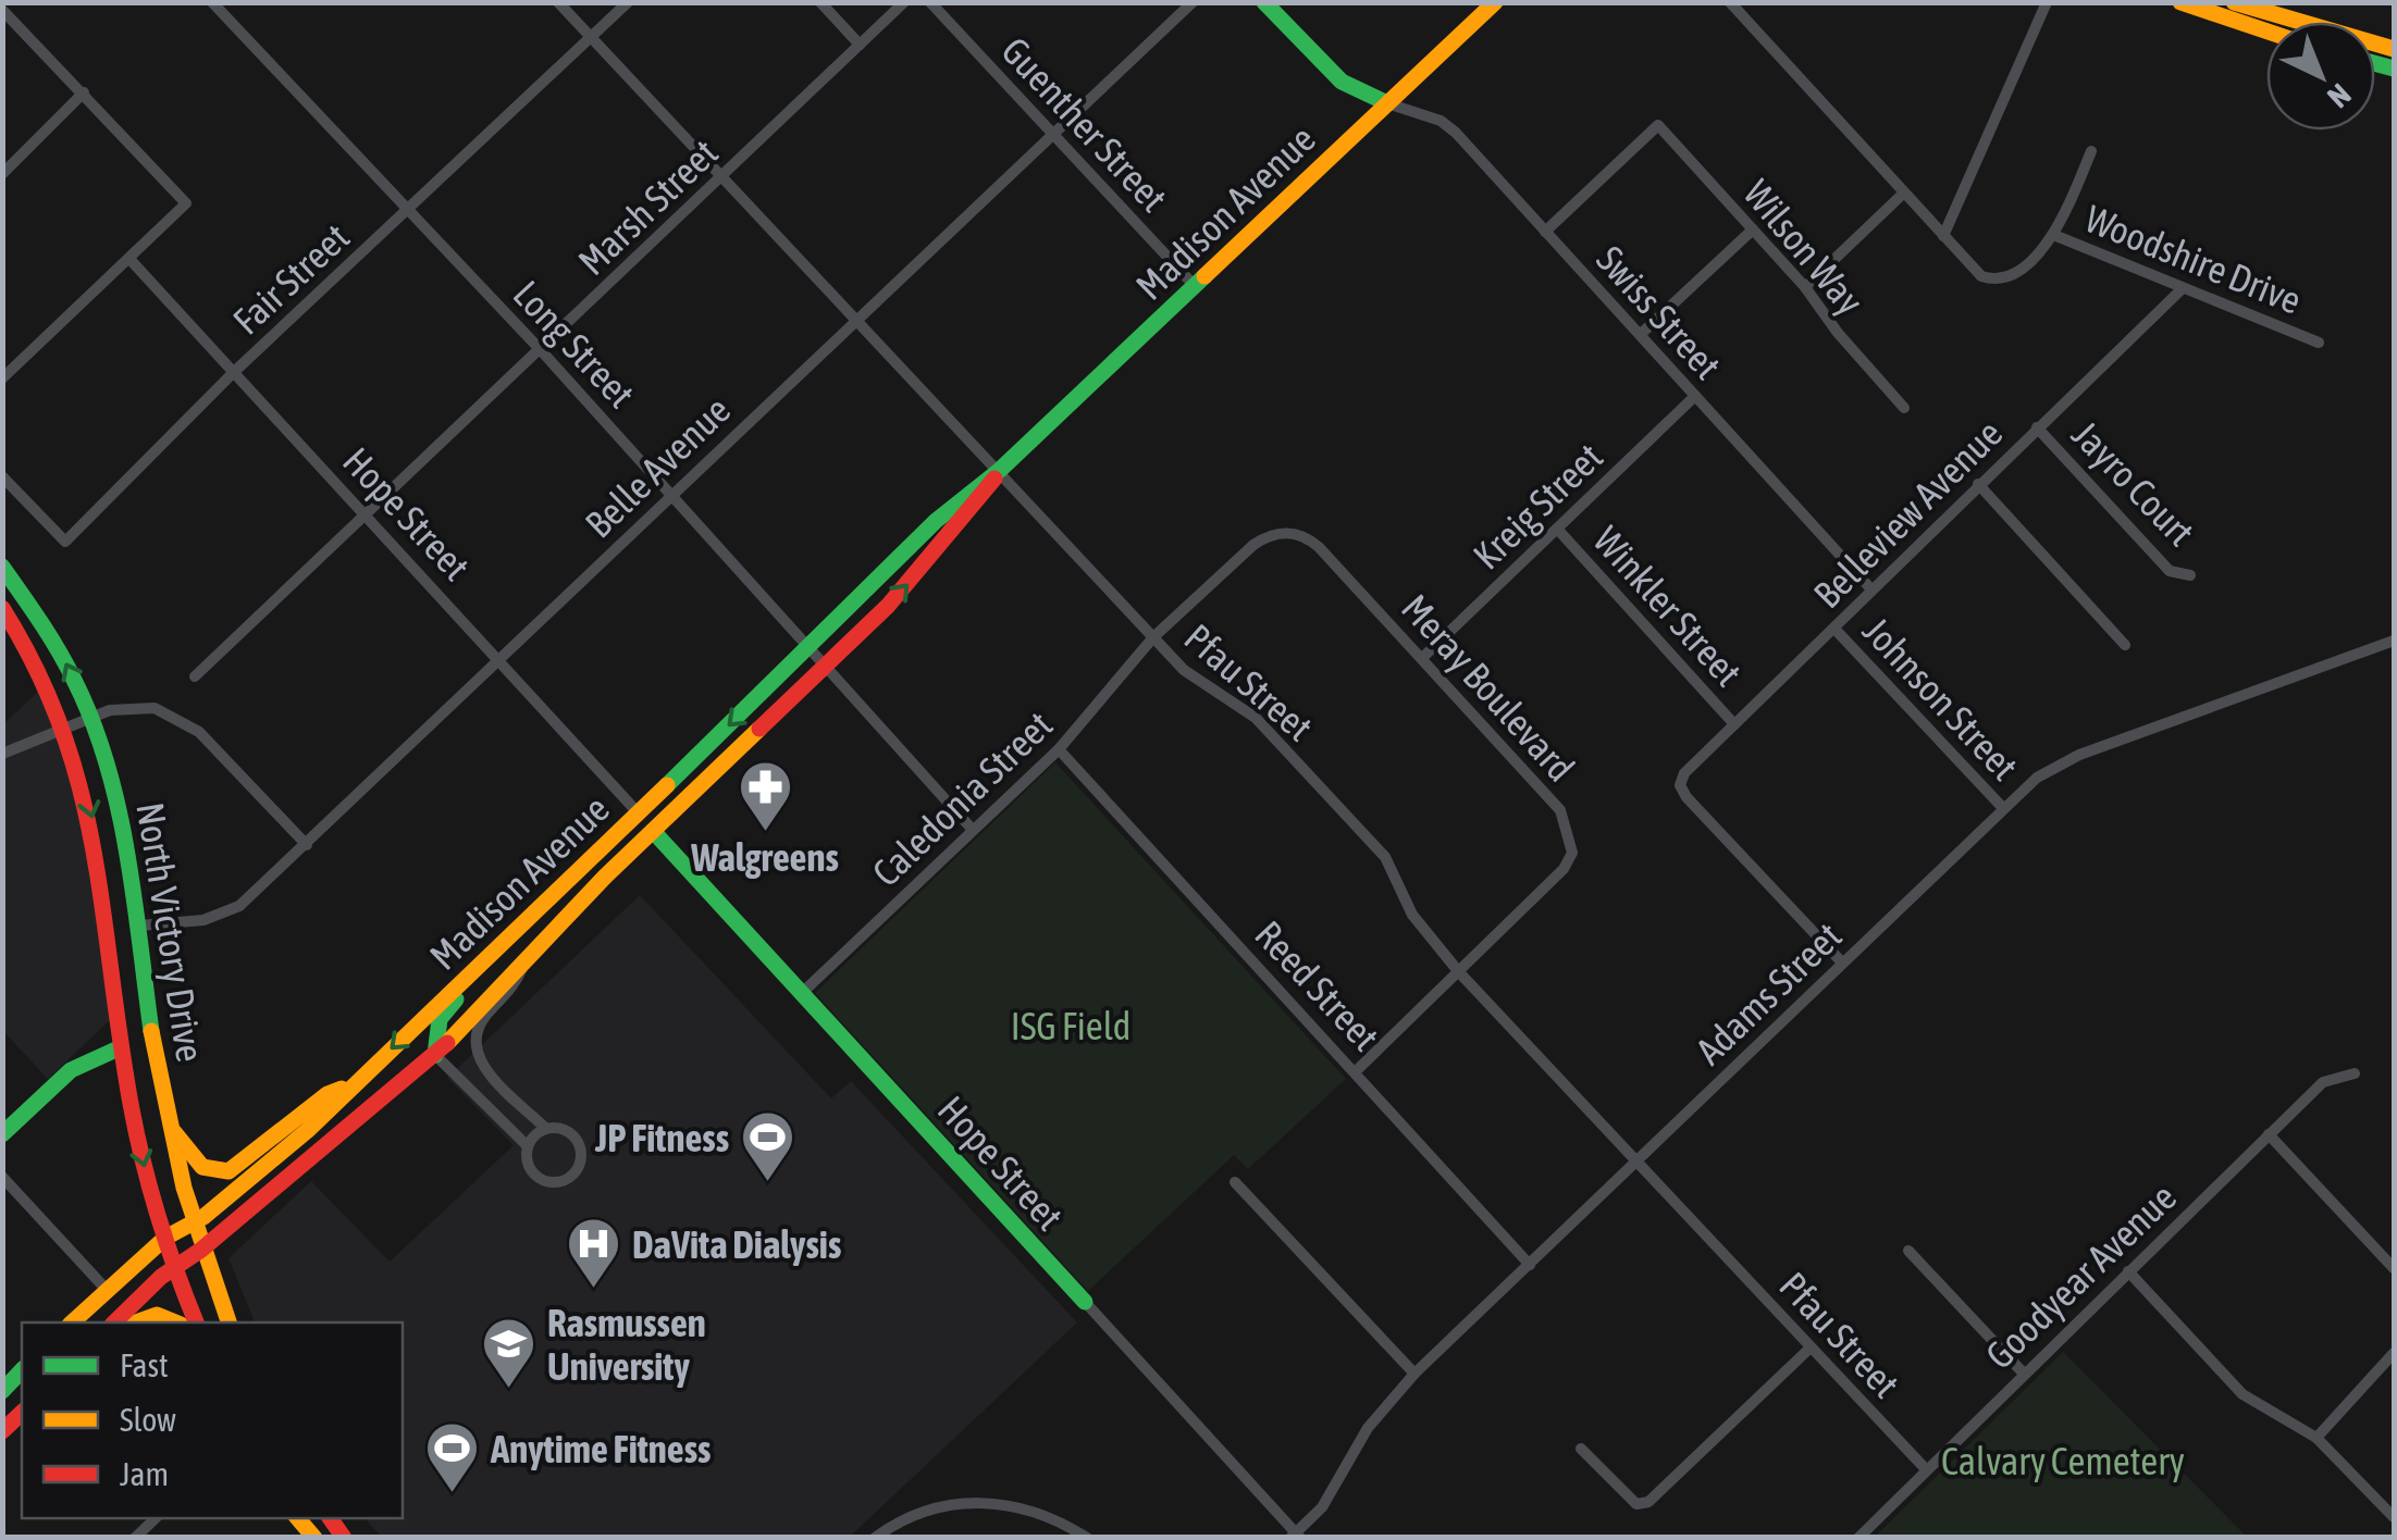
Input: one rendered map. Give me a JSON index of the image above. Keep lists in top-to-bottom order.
{
  "streets": {
    "main road": ["Madison Avenue", "Hope Street", "North Victory Drive"],
    "street": [
      "Guenther Street",
      "Marsh Street",
      "Wilson Way",
      "Woodshire Drive",
      "Fair Street",
      "Swiss Street",
      "Long Street",
      "Belle Avenue",
      "Jayro Court",
      "Kreig Street",
      "Belleview Avenue",
      "Winkler Street",
      "Pfau Street",
      "Meray Boulevard",
      "Johnson Street",
      "Caledonia Street",
      "Reed Street",
      "Adams Street",
      "Goodyear Avenue"
    ]
  },
  "crossings": [
    ["Guenther Street", "Madison Avenue"],
    ["Guenther Street", "Belle Avenue"],
    ["Marsh Street", "Long Street"],
    ["Marsh Street", "Hope Street"],
    ["Marsh Street", "Pfau Street"],
    ["Madison Avenue", "Swiss Street"],
    ["Madison Avenue", "Long Street"],
    ["Madison Avenue", "Hope Street"],
    ["Madison Avenue", "Pfau Street"],
    ["Madison Avenue", "North Victory Drive"],
    ["Wilson Way", "Swiss Street"],
    ["Woodshire Drive", "Belleview Avenue"],
    ["Fair Street", "Long Street"],
    ["Fair Street", "Hope Street"],
    ["Fair Street", "Pfau Street"],
    ["Swiss Street", "Kreig Street"],
    ["Swiss Street", "Belleview Avenue"],
    ["Long Street", "Belle Avenue"],
    ["Long Street", "Caledonia Street"],
    ["Belle Avenue", "Hope Street"],
    ["Belle Avenue", "Pfau Street"],
    ["Belle Avenue", "North Victory Drive"],
    ["Jayro Court", "Belleview Avenue"],
    ["Kreig Street", "Winkler Street"],
    ["Kreig Street", "Meray Boulevard"],
    ["Hope Street", "Caledonia Street"],
    ["Hope Street", "Adams Street"],
    ["Belleview Avenue", "Winkler Street"],
    ["Belleview Avenue", "Johnson Street"],
    ["Belleview Avenue", "Adams Street"],
    ["Pfau Street", "Meray Boulevard"],
    ["Pfau Street", "Caledonia Street"],
    ["Pfau Street", "Adams Street"],
    ["Pfau Street", "Goodyear Avenue"],
    ["Meray Boulevard", "Caledonia Street"],
    ["Meray Boulevard", "Reed Street"],
    ["Johnson Street", "Adams Street"],
    ["Caledonia Street", "Reed Street"],
    ["Reed Street", "Adams Street"]
  ],
  "parks": ["ISG Field", "Calvary Cemetery"],
  "places": {
    "pharmacy": ["Walgreens"],
    "sports": ["JP Fitness", "Anytime Fitness"],
    "hospital": ["DaVita Dialysis"],
    "school or university": ["Rasmussen University"]
  },
  "legend": ["Fast", "Slow", "Jam"],
  "north": "bottom right"
}
